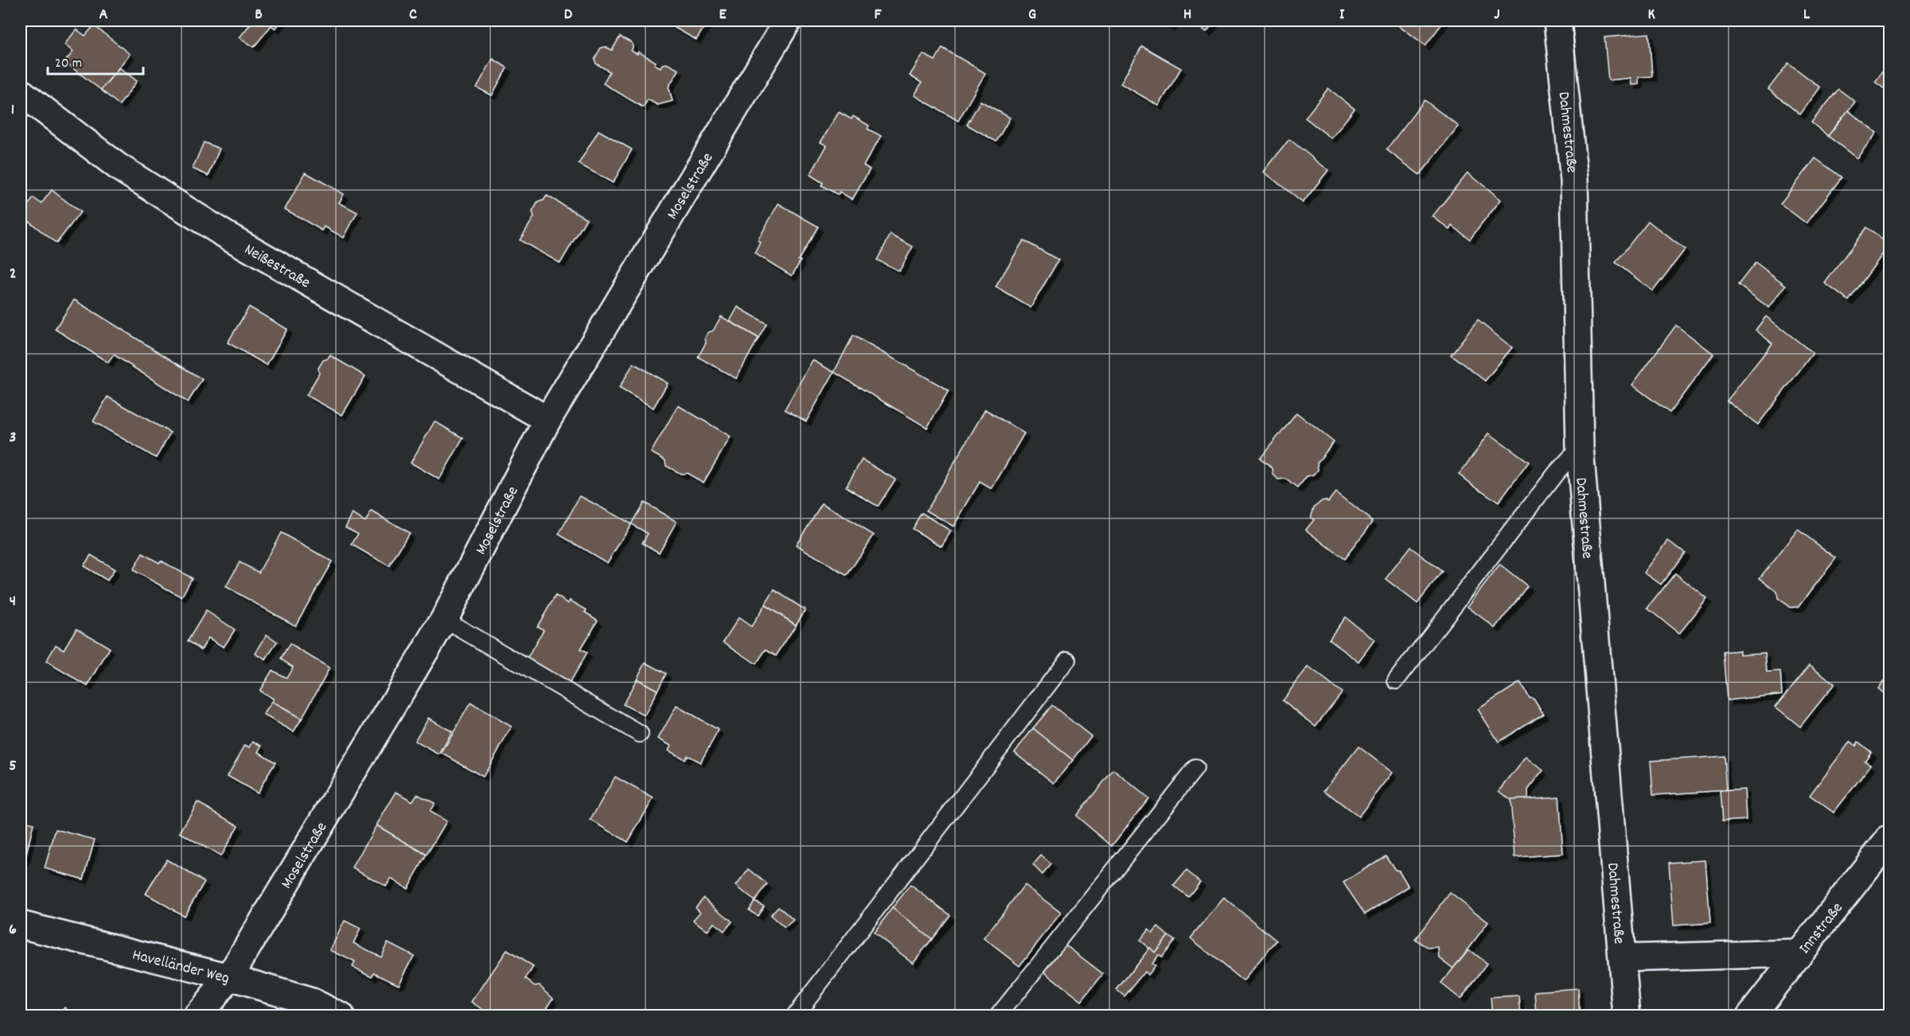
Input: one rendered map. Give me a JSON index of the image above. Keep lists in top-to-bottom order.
{
  "streets": {
    "street": [
      "Dahmestraße",
      "Moselstraße",
      "Neißestraße",
      "Innstraße",
      "Havelländer Weg"
    ]
  },
  "crossings": [
    ["Moselstraße", "Neißestraße"],
    ["Moselstraße", "Havelländer Weg"]
  ],
  "scale_bar": "20 m",
  "grid": {
    "columns": [
      "A",
      "B",
      "C",
      "D",
      "E",
      "F",
      "G",
      "H",
      "I",
      "J",
      "K",
      "L"
    ],
    "rows": [
      "1",
      "2",
      "3",
      "4",
      "5",
      "6"
    ]
  }
}
